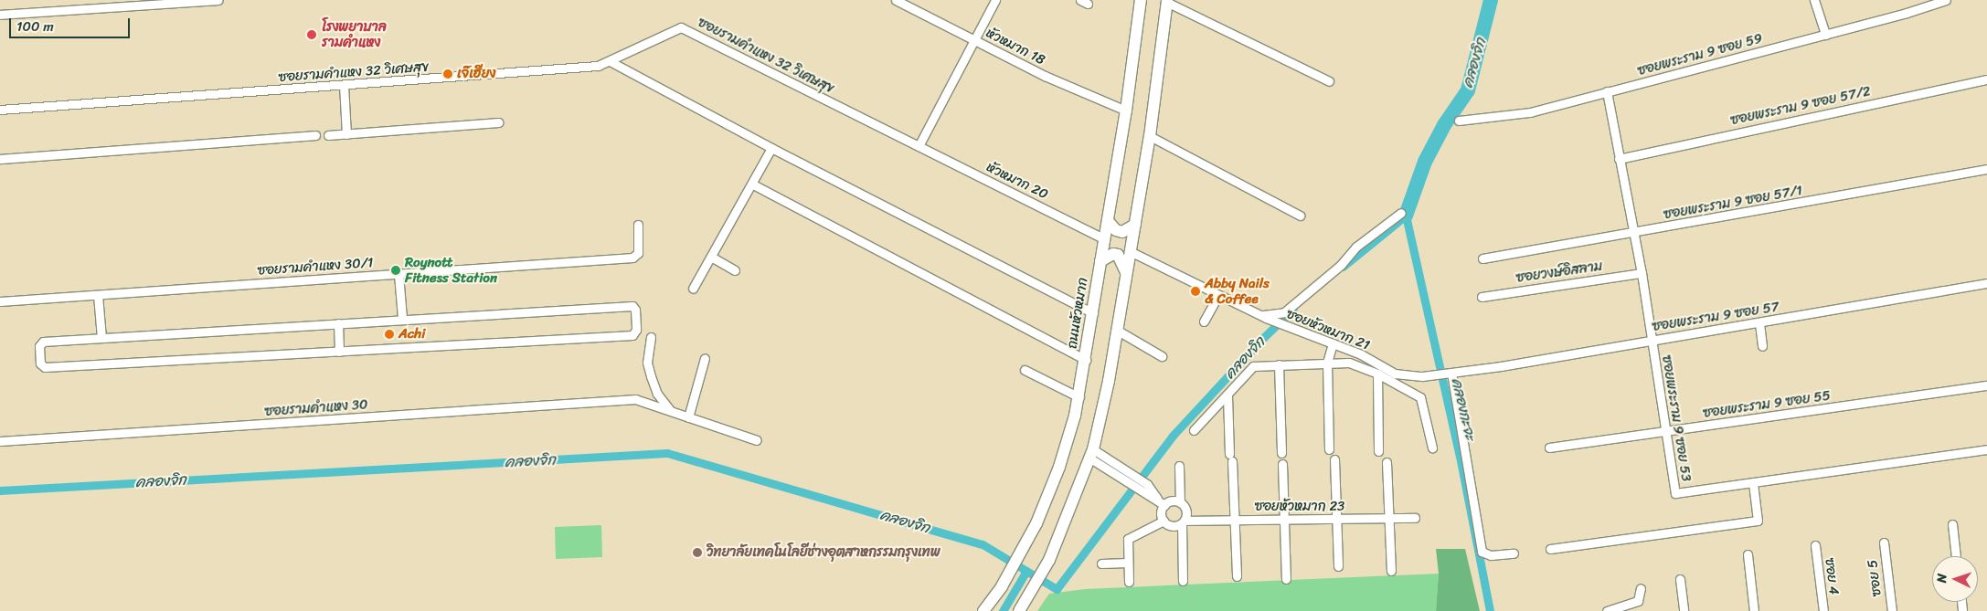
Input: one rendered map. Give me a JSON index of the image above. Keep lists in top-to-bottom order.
{
  "streets": {
    "main road": ["ถนนหัวหมาก"],
    "street": [
      "หัวหมาก 18",
      "ซอยพระราม 9 ซอย 59",
      "ซอยรามคำแหง 32 วิเศษสุข",
      "ซอยพระราม 9 ซอย 57/2",
      "หัวหมาก 20",
      "ซอยพระราม 9 ซอย 57/1",
      "ซอยรามคำแหง 30/1",
      "ซอยวงษ์อิสลาม",
      "ซอยพระราม 9 ซอย 57",
      "ซอยหัวหมาก 21",
      "ซอยพระราม 9 ซอย 55",
      "ซอยรามคำแหง 30",
      "ซอยพระราม 9 ซอย 53",
      "ซอยหัวหมาก 23",
      "ซอย 4",
      "ซอย 5"
    ]
  },
  "crossings": [
    ["หัวหมาก 18", "ถนนหัวหมาก"],
    ["ซอยพระราม 9 ซอย 59", "ซอยพระราม 9 ซอย 53"],
    ["ซอยรามคำแหง 32 วิเศษสุข", "หัวหมาก 20"],
    ["ซอยพระราม 9 ซอย 57/2", "ซอยพระราม 9 ซอย 53"],
    ["หัวหมาก 20", "ถนนหัวหมาก"],
    ["ซอยพระราม 9 ซอย 57/1", "ซอยพระราม 9 ซอย 53"],
    ["ซอยวงษ์อิสลาม", "ซอยพระราม 9 ซอย 53"],
    ["ซอยพระราม 9 ซอย 57", "ซอยหัวหมาก 21"],
    ["ซอยพระราม 9 ซอย 57", "ซอยพระราม 9 ซอย 53"],
    ["ซอยพระราม 9 ซอย 55", "ซอยพระราม 9 ซอย 53"]
  ],
  "water": ["คลองจิก", "คลองกะจะ"],
  "places": [
    "โรงพยาบาล รามคำแหง",
    "เจ๊เฮียง",
    "Roynott Fitness Station",
    "Abby Nails & Coffee",
    "Achi",
    "วิทยาลัยเทคโนโลยีช่างอุตสาหกรรมกรุงเทพ"
  ],
  "scale_bar": "100 m",
  "north": "left"
}
